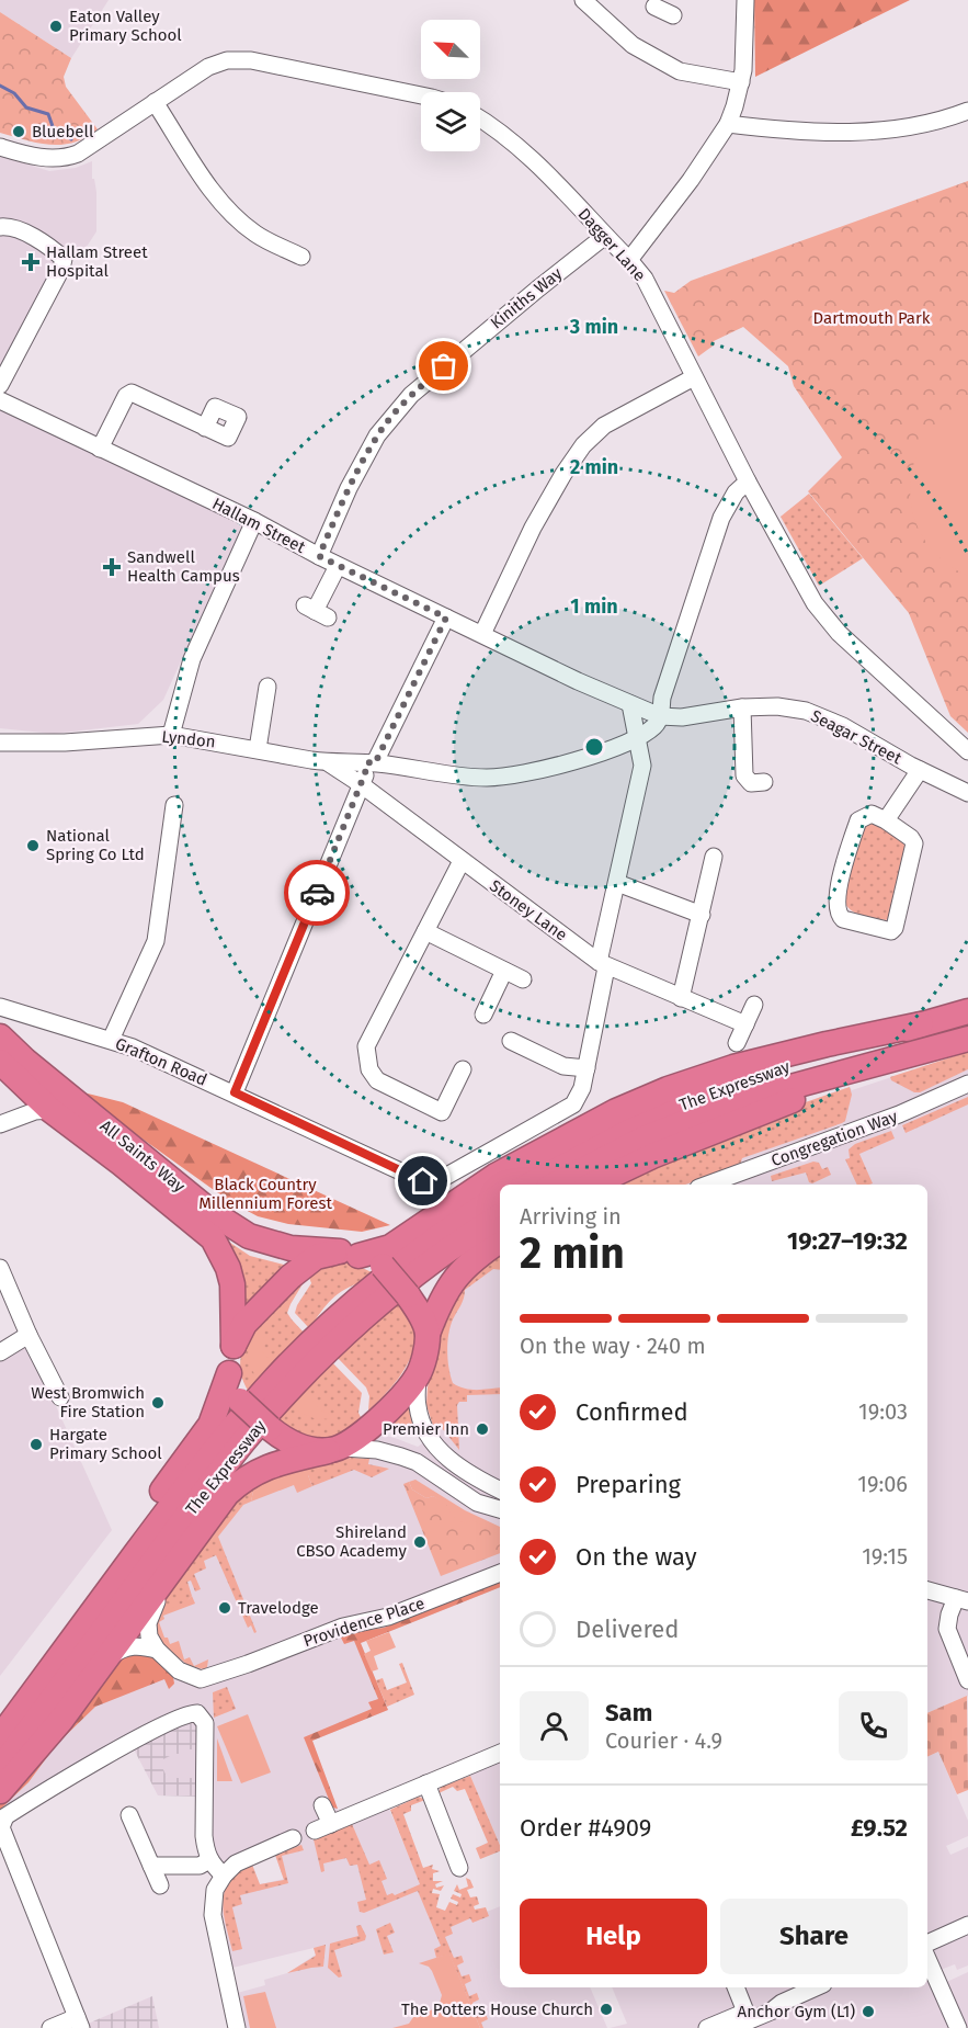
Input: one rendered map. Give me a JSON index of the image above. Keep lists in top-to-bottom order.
{
  "streets": {
    "highway": ["The Expressway", "All Saints Way"],
    "street": [
      "Dagger Lane",
      "Kiniths Way",
      "Hallam Street",
      "Seagar Street",
      "Lyndon",
      "Stoney Lane",
      "Grafton Road",
      "Congregation Way",
      "Providence Place"
    ]
  },
  "crossings": [
    ["Dagger Lane", "Kiniths Way"],
    ["Kiniths Way", "Hallam Street"],
    ["Hallam Street", "Seagar Street"],
    ["Lyndon", "Stoney Lane"]
  ],
  "parks": ["Dartmouth Park", "Black Country Millennium Forest"],
  "places": {
    "other": [
      "Eaton Valley Primary School",
      "Bluebell",
      "National Spring Co Ltd",
      "West Bromwich Fire Station",
      "Premier Inn",
      "Hargate Primary School",
      "Shireland CBSO Academy",
      "Travelodge",
      "The Potters House Church",
      "Anchor Gym (L1)"
    ],
    "health": ["Hallam Street Hospital", "Sandwell Health Campus"]
  },
  "north": "top left",
  "page": {
    "heading": ["2 min", "Arriving in", "19:27–19:32"],
    "panel": [
      "Sam",
      "Courier · 4.9",
      "Order #4909",
      "£9.52"
    ],
    "bar": "On the way · 240 m",
    "list": [
      ["Confirmed", "19:03"],
      ["Preparing", "19:06"],
      ["On the way", "19:15"],
      "Delivered"
    ],
    "buttons": ["Help", "Share"]
  },
  "rings": ["3 min", "2 min", "1 min"]
}
